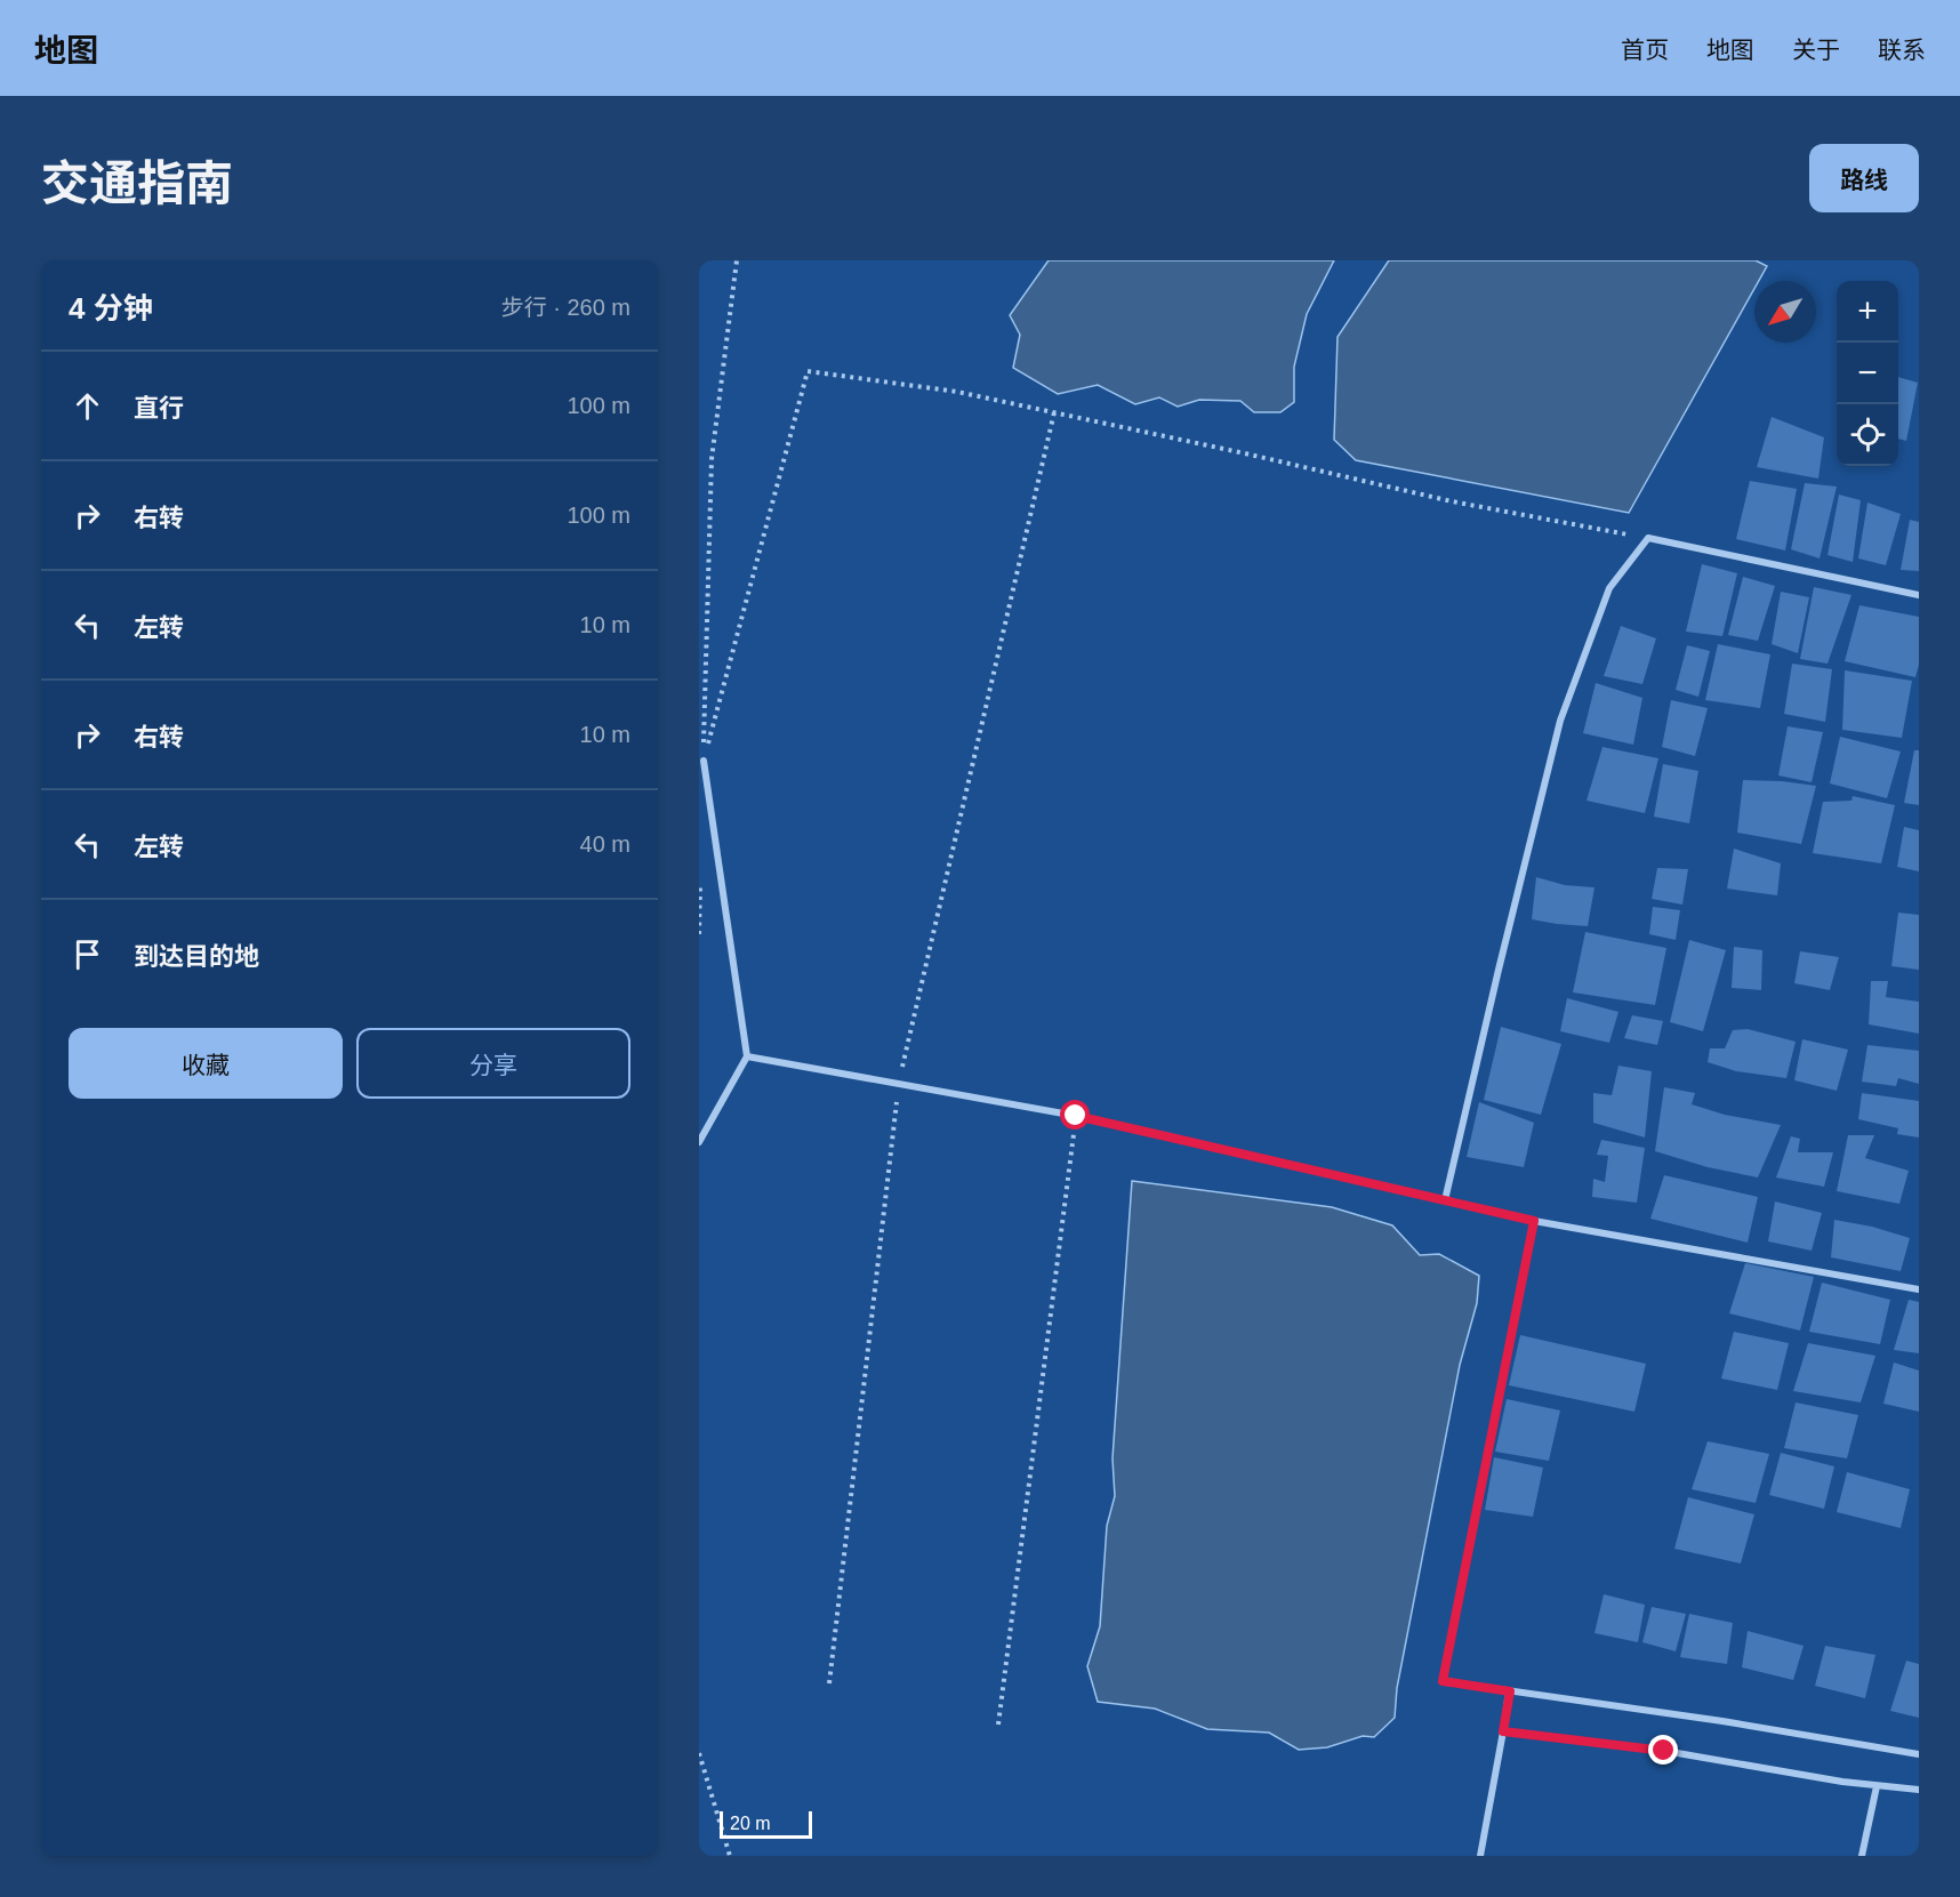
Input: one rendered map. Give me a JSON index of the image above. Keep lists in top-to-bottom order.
{
  "scale_bar": "20 m",
  "north": "bottom left",
  "page": {
    "header": "地图",
    "nav": [
      "首页",
      "地图",
      "关于",
      "联系"
    ],
    "title": "交通指南",
    "buttons": [
      "路线",
      ["收藏", "分享"]
    ],
    "heading": ["4 分钟", "步行 · 260 m"],
    "map_buttons": ["+", "−"],
    "list": [
      ["直行", "100 m"],
      ["右转", "100 m"],
      ["左转", "10 m"],
      ["右转", "10 m"],
      ["左转", "40 m"],
      "到达目的地"
    ],
    "scale": "20 m"
  }
}
